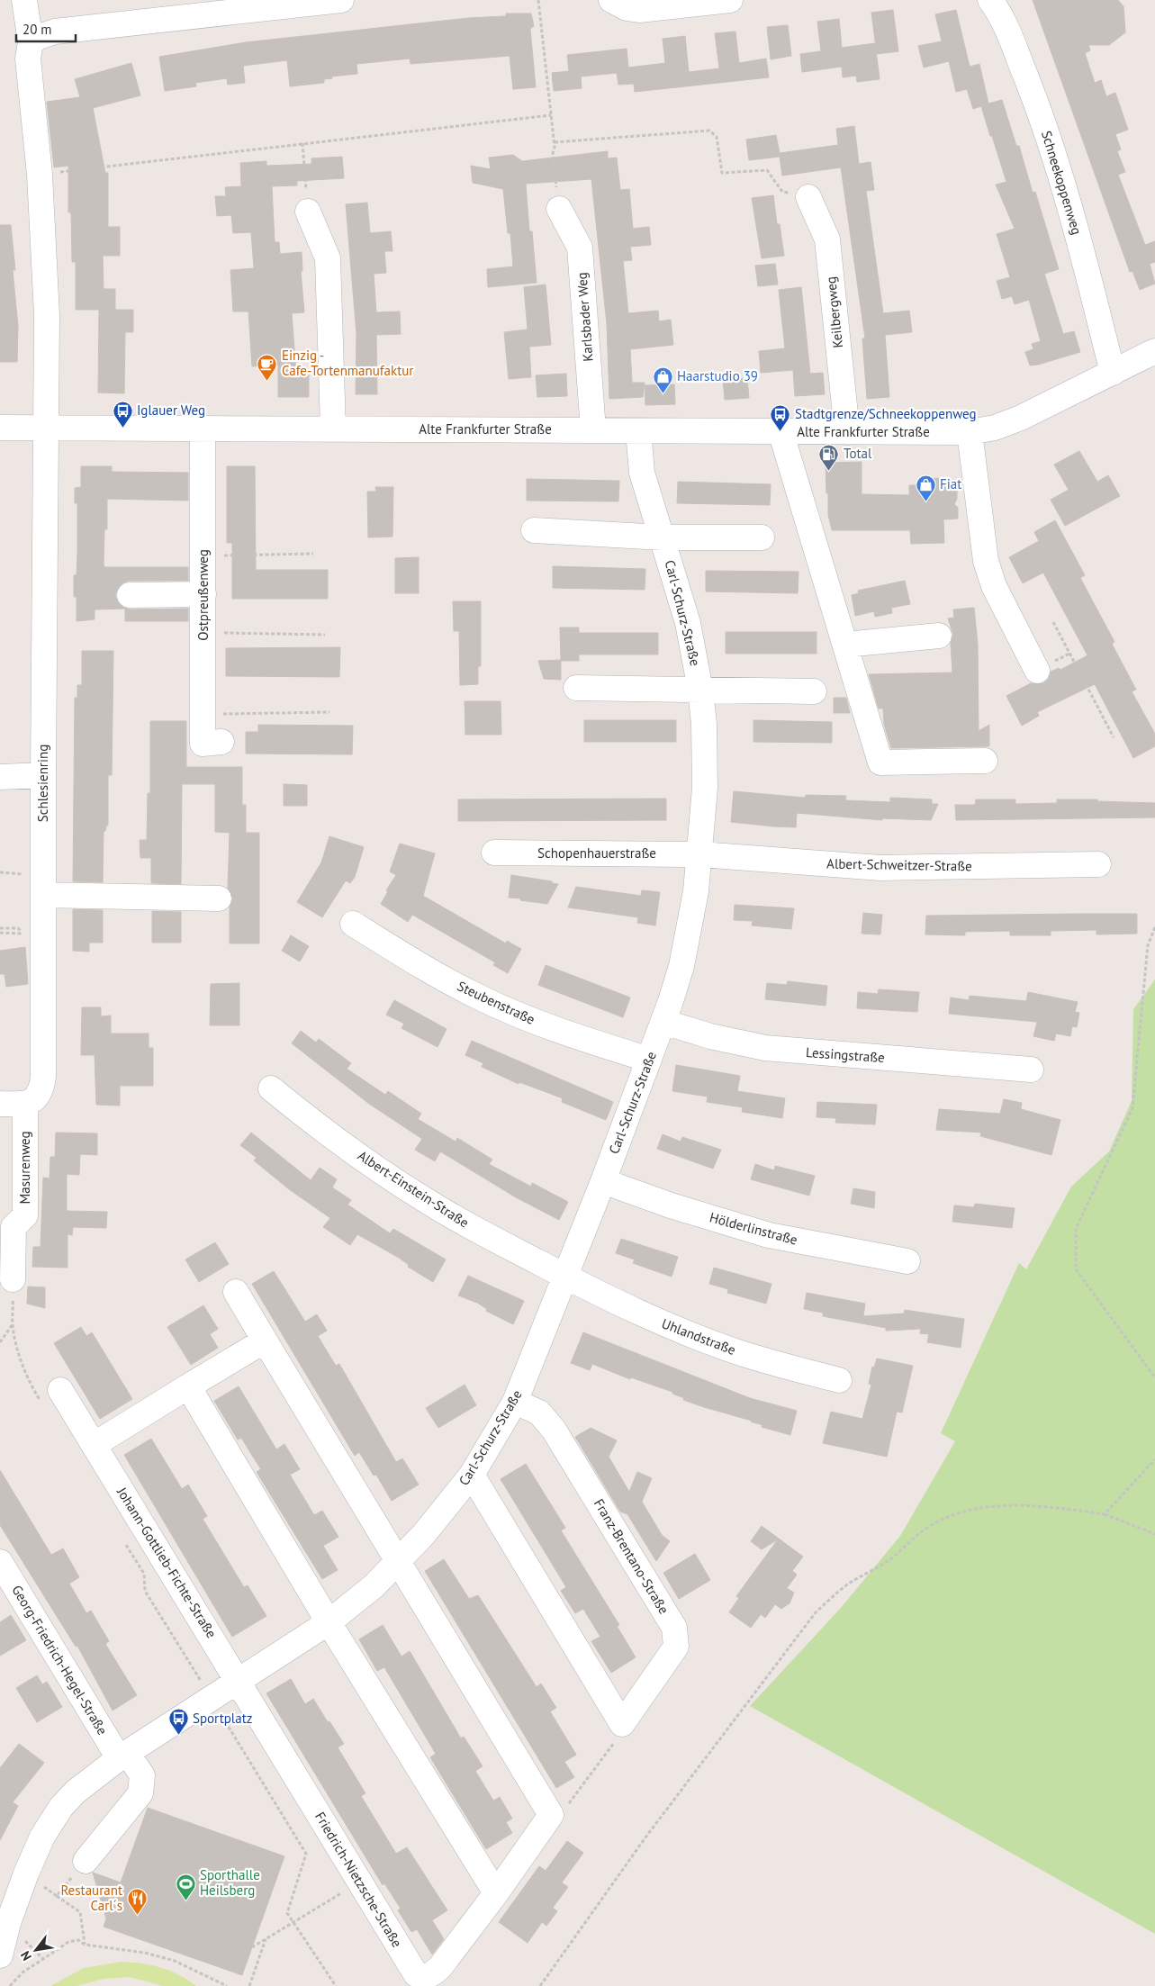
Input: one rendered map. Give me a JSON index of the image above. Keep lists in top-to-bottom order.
{
  "streets": {
    "street": [
      "Schneekoppenweg",
      "Keilbergweg",
      "Karlsbader Weg",
      "Alte Frankfurter Straße",
      "Ostpreußenweg",
      "Carl-Schurz-Straße",
      "Schlesienring",
      "Schopenhauerstraße",
      "Albert-Schweitzer-Straße",
      "Steubenstraße",
      "Lessingstraße",
      "Masurenweg",
      "Albert-Einstein-Straße",
      "Hölderlinstraße",
      "Uhlandstraße",
      "Franz-Brentano-Straße",
      "Johann-Gottlieb-Fichte-Straße",
      "Georg-Friedrich-Hegel-Straße",
      "Friedrich-Nietzsche-Straße"
    ]
  },
  "crossings": [
    ["Schneekoppenweg", "Alte Frankfurter Straße"],
    ["Keilbergweg", "Alte Frankfurter Straße"],
    ["Karlsbader Weg", "Alte Frankfurter Straße"],
    ["Alte Frankfurter Straße", "Ostpreußenweg"],
    ["Alte Frankfurter Straße", "Carl-Schurz-Straße"],
    ["Alte Frankfurter Straße", "Schlesienring"],
    ["Carl-Schurz-Straße", "Schopenhauerstraße"],
    ["Carl-Schurz-Straße", "Albert-Schweitzer-Straße"],
    ["Carl-Schurz-Straße", "Steubenstraße"],
    ["Carl-Schurz-Straße", "Lessingstraße"],
    ["Carl-Schurz-Straße", "Albert-Einstein-Straße"],
    ["Carl-Schurz-Straße", "Hölderlinstraße"],
    ["Carl-Schurz-Straße", "Uhlandstraße"],
    ["Carl-Schurz-Straße", "Franz-Brentano-Straße"],
    ["Carl-Schurz-Straße", "Johann-Gottlieb-Fichte-Straße"],
    ["Carl-Schurz-Straße", "Georg-Friedrich-Hegel-Straße"],
    ["Carl-Schurz-Straße", "Friedrich-Nietzsche-Straße"],
    ["Schlesienring", "Masurenweg"],
    ["Schopenhauerstraße", "Albert-Schweitzer-Straße"],
    ["Albert-Einstein-Straße", "Uhlandstraße"],
    ["Johann-Gottlieb-Fichte-Straße", "Friedrich-Nietzsche-Straße"]
  ],
  "places": {
    "cafe": ["Einzig - Cafe-Tortenmanufaktur"],
    "shop": ["Haarstudio 39", "Fiat"],
    "bus stop": ["Iglauer Weg", "Stadtgrenze/Schneekoppenweg", "Sportplatz"],
    "fuel station": ["Total"],
    "sports": ["Sporthalle Heilsberg"],
    "restaurant": ["Restaurant Carl´s"]
  },
  "scale_bar": "20 m",
  "north": "bottom left"
}
